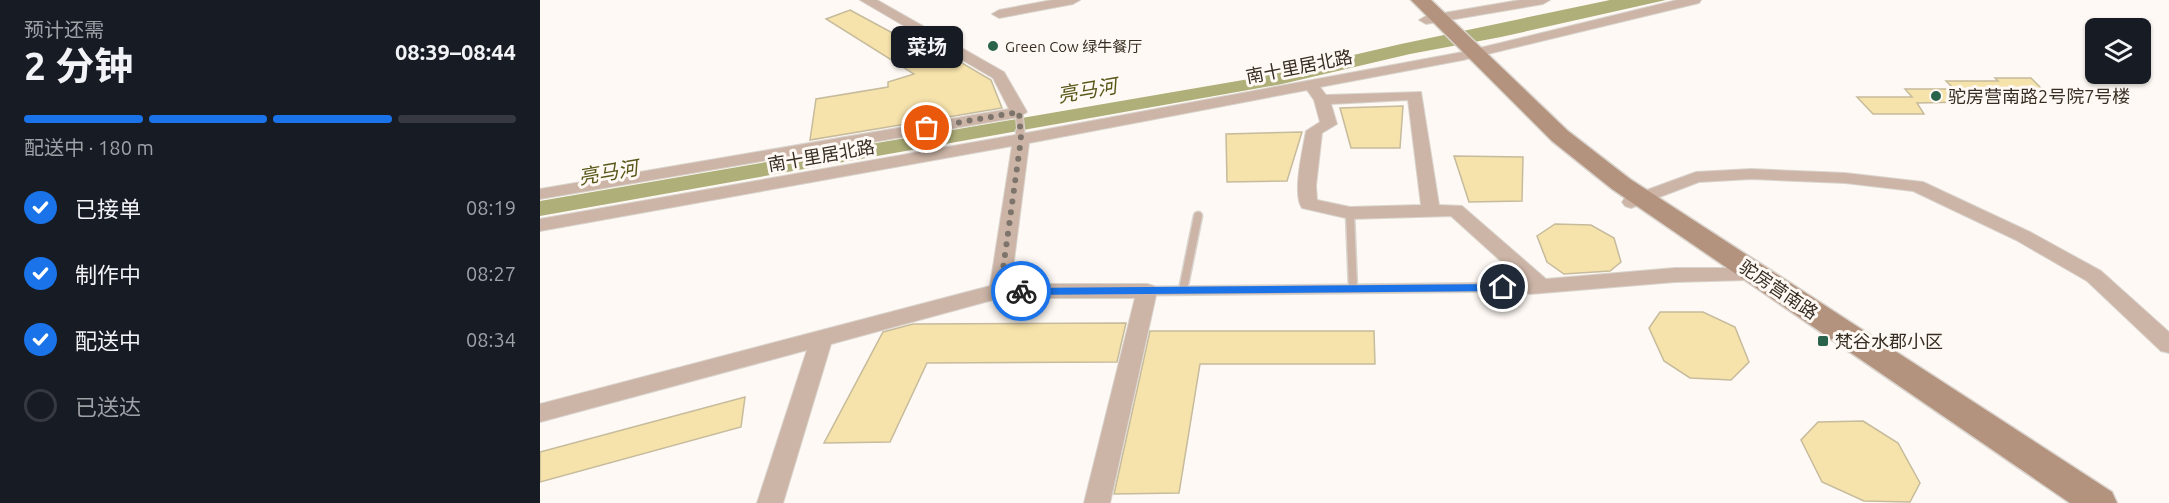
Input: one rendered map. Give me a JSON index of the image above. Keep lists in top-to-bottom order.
{
  "streets": {
    "street": ["南十里居北路", "驼房营南路"]
  },
  "crossings": [
    ["南十里居北路", "驼房营南路"]
  ],
  "water": ["亮马河"],
  "places": {
    "other": ["Green Cow 绿牛餐厅", "驼房营南路2号院7号楼", "菜场"],
    "transit": ["梵谷水郡小区"]
  },
  "page": {
    "heading": ["2 分钟", "预计还需", "08:39–08:44"],
    "bubble": "菜场",
    "bar": "配送中 · 180 m",
    "list": [
      ["已接单", "08:19"],
      ["制作中", "08:27"],
      ["配送中", "08:34"],
      "已送达"
    ]
  }
}
